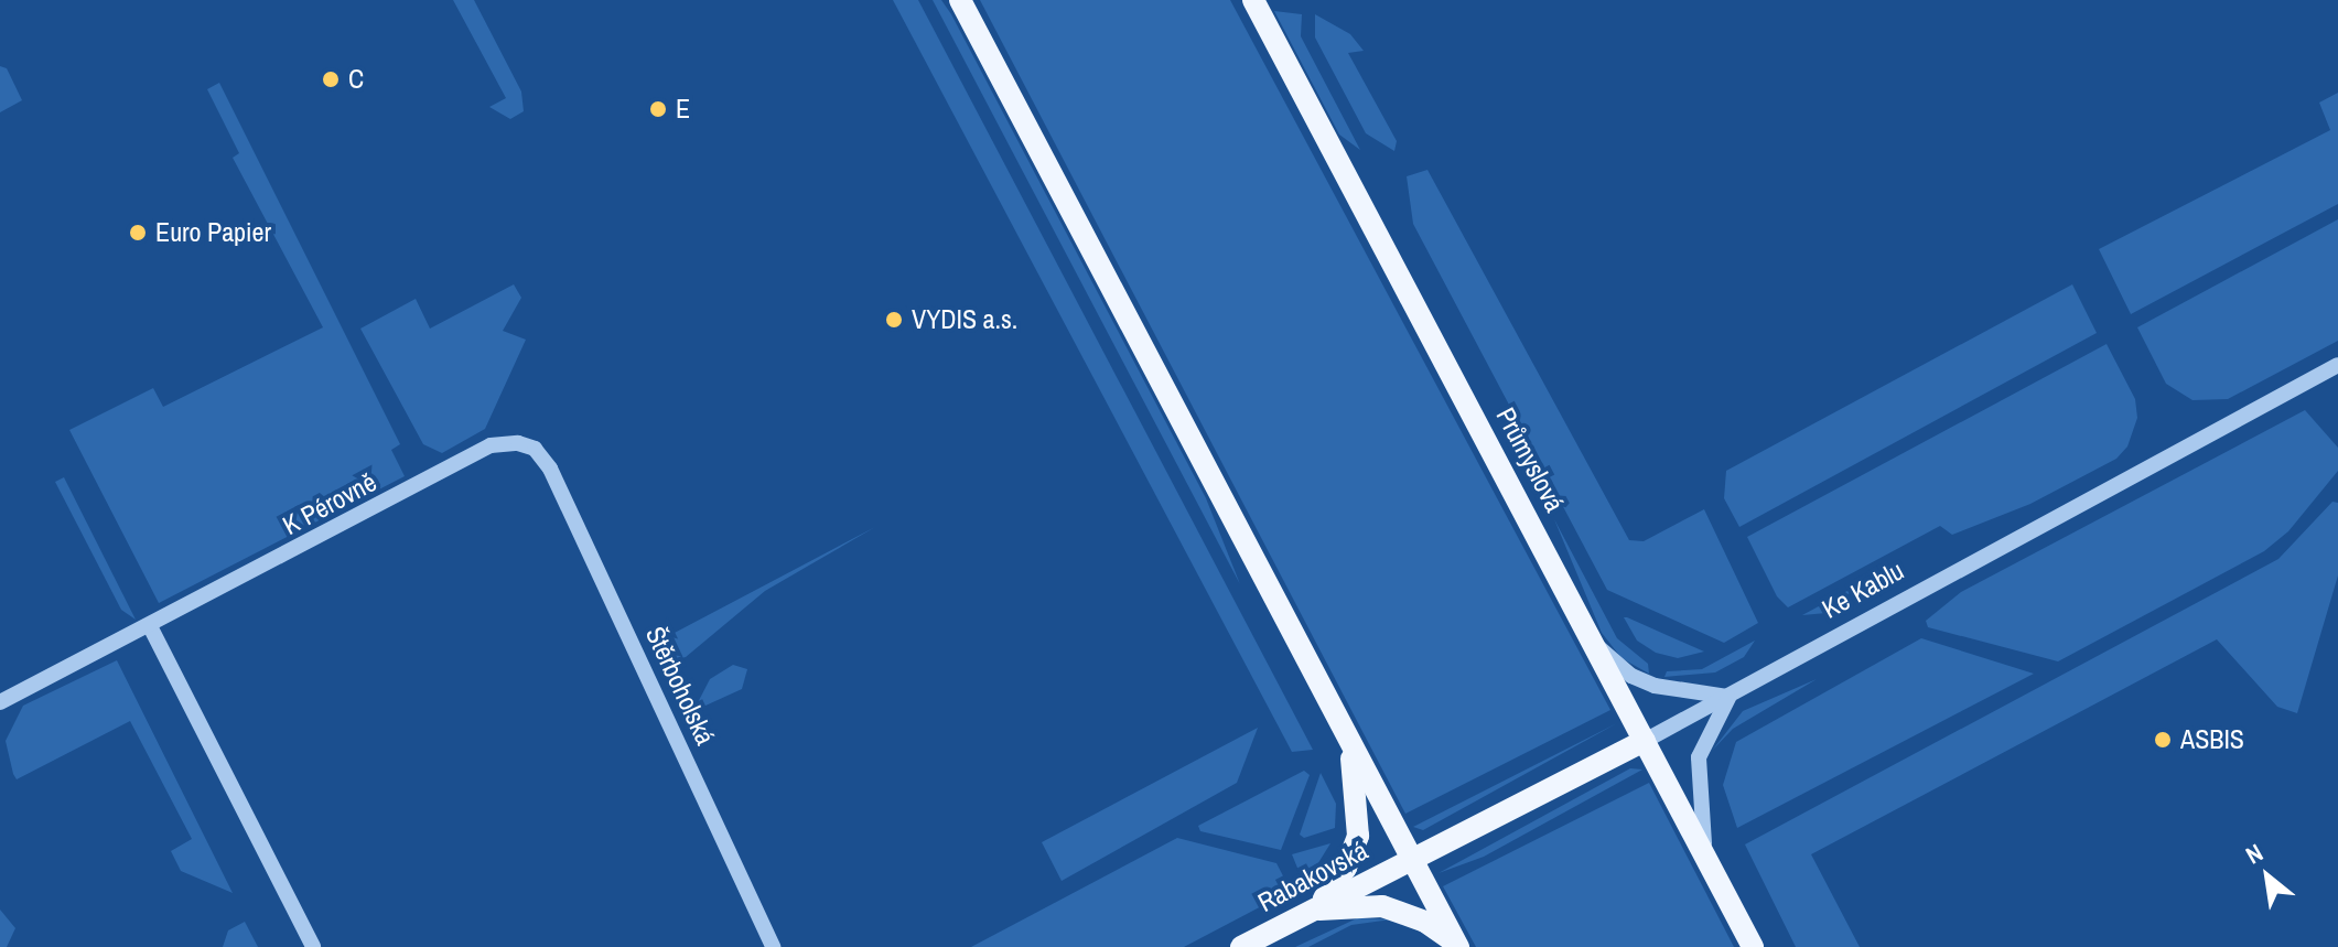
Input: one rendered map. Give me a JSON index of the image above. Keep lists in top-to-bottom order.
{
  "streets": {
    "main road": ["Průmyslová", "Ke Kablu", "Rabakovská"],
    "street": ["K Pérovně", "Štěrboholská"]
  },
  "crossings": [
    ["Průmyslová", "Ke Kablu"],
    ["K Pérovně", "Štěrboholská"],
    ["Ke Kablu", "Rabakovská"]
  ],
  "places": [
    "C",
    "E",
    "Euro Papier",
    "VYDIS a.s.",
    "ASBIS"
  ],
  "north": "top left"
}
